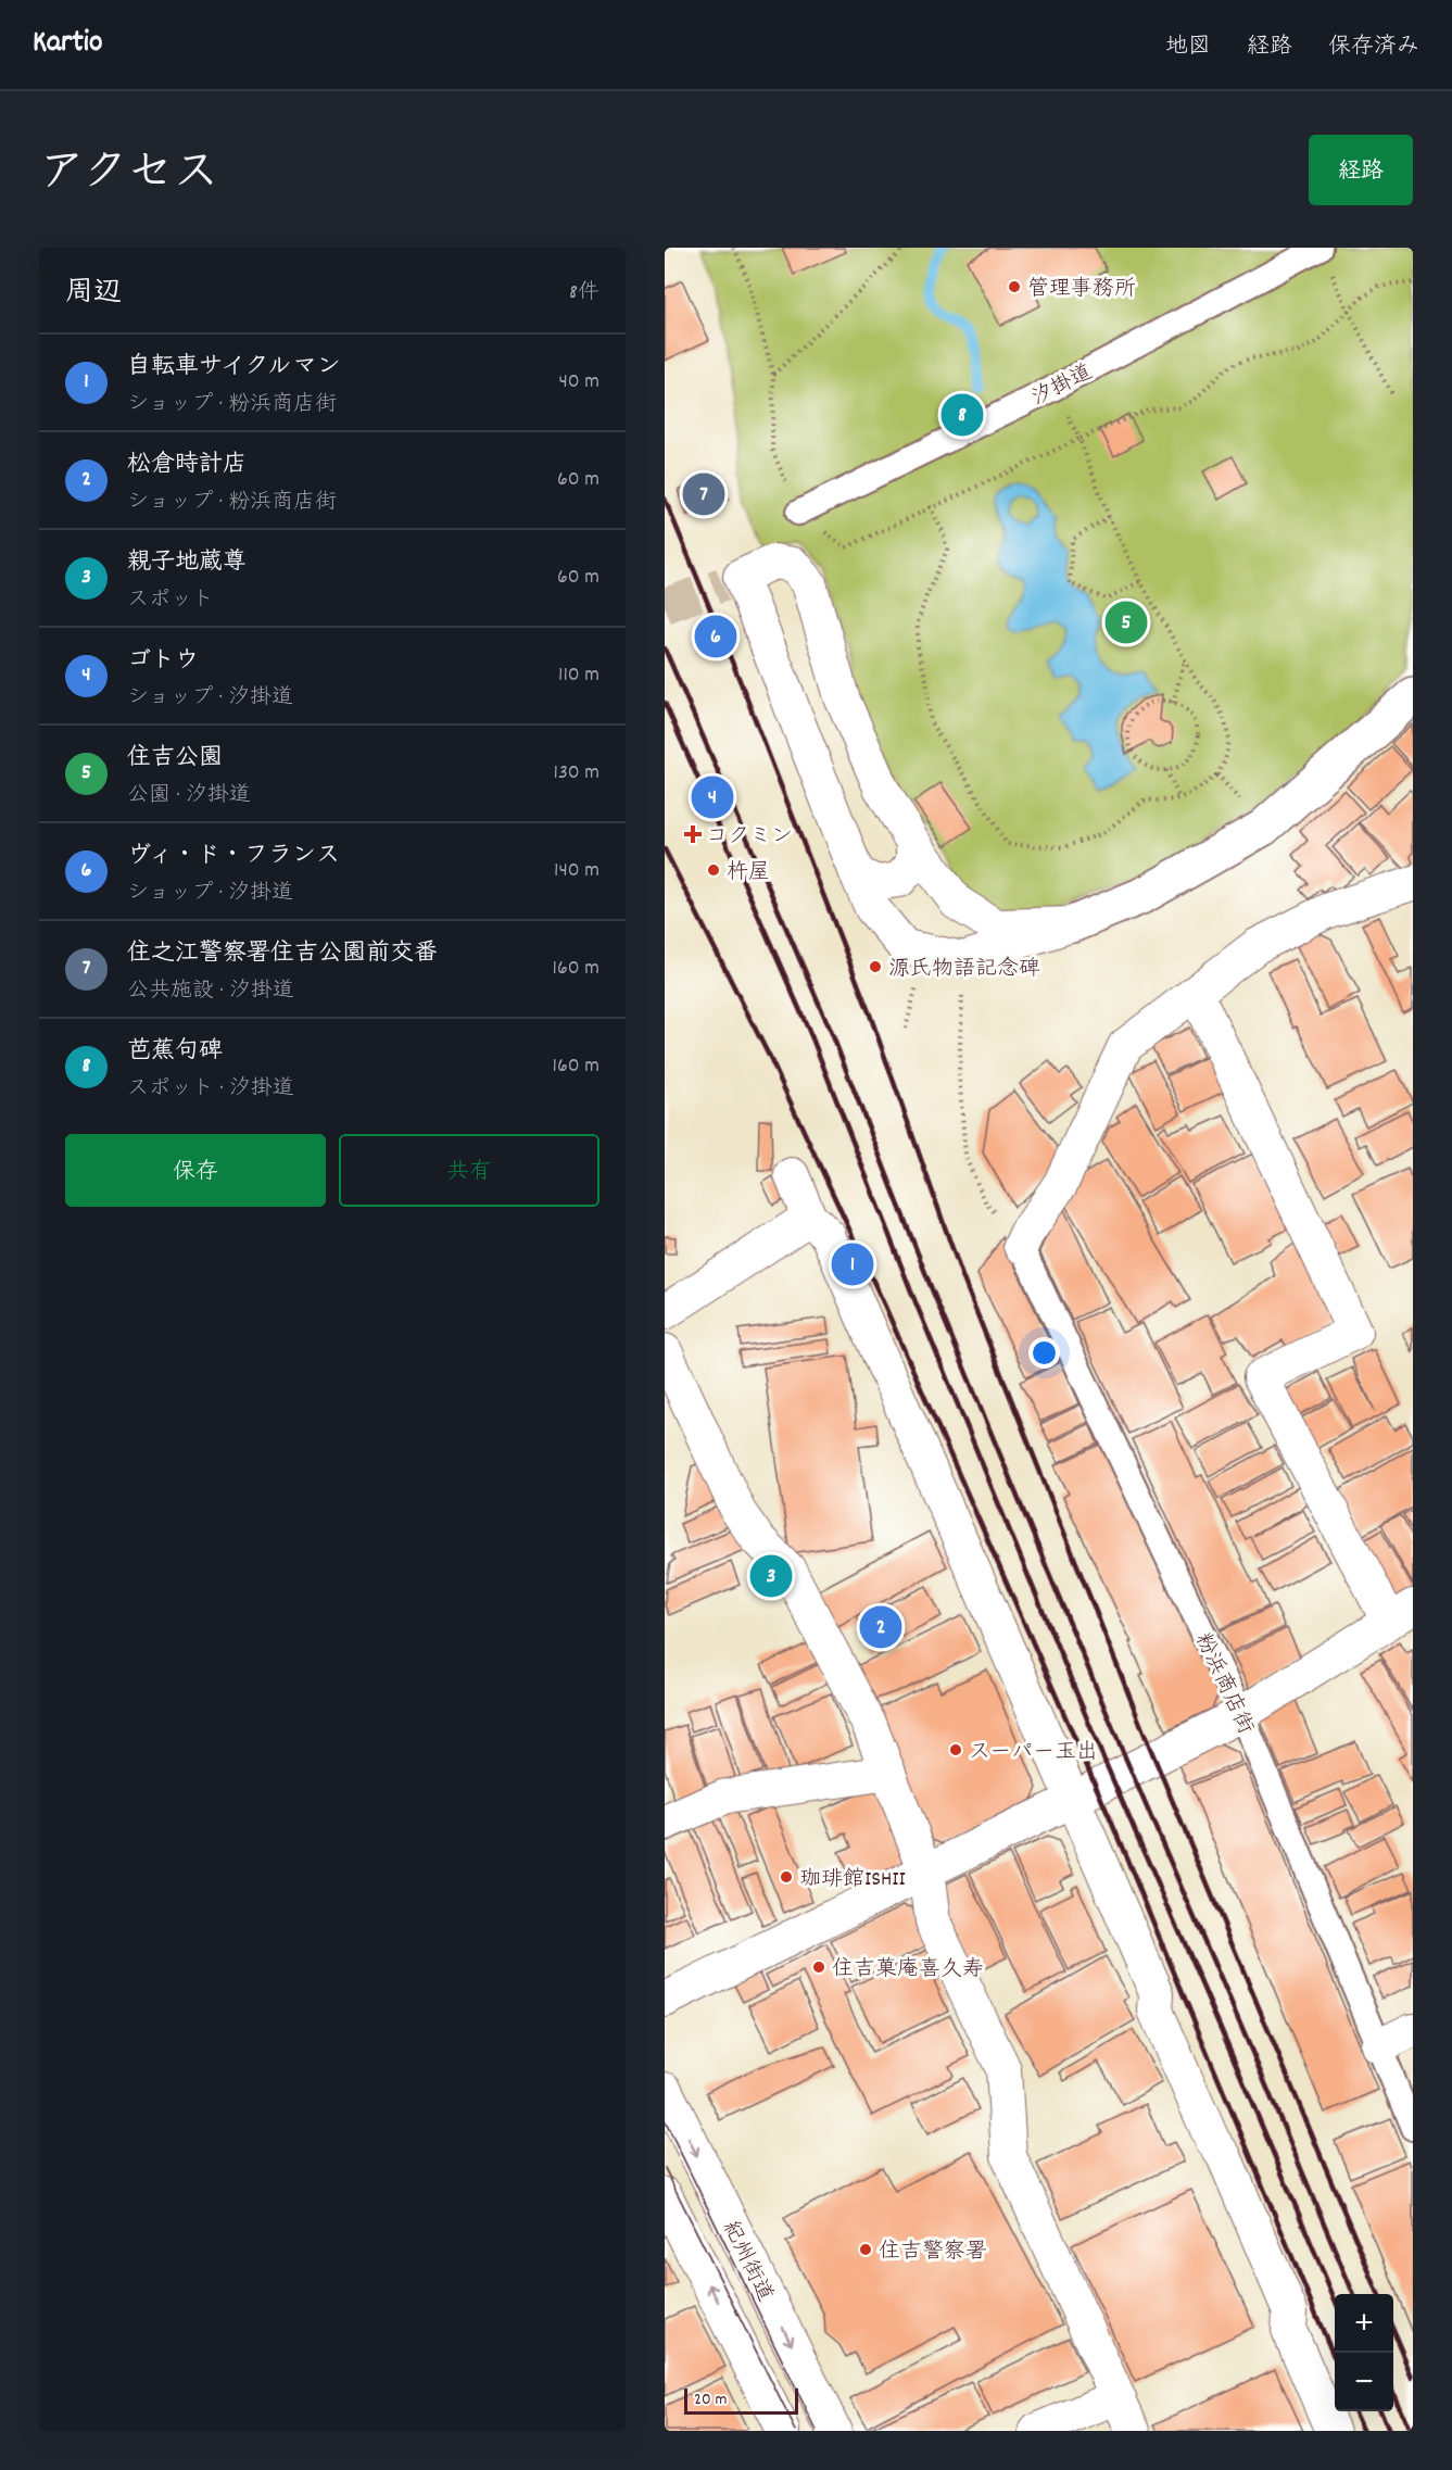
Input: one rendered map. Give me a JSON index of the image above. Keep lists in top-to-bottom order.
{
  "streets": {
    "street": ["汐掛道", "粉浜商店街", "紀州街道"]
  },
  "places": {
    "other": [
      "管理事務所",
      "杵屋",
      "源氏物語記念碑",
      "スーパー玉出",
      "珈琲館ISHII",
      "住吉菓庵喜久寿",
      "住吉警察署"
    ],
    "health": ["コクミン"]
  },
  "scale_bar": "20 m",
  "page": {
    "header": "Kartio",
    "nav": ["地図", "経路", "保存済み"],
    "title": "アクセス",
    "buttons": [
      "経路",
      ["保存", "共有"]
    ],
    "heading": ["周辺", "8件"],
    "list": [
      {
        "mark": "1",
        "name": "自転車サイクルマン",
        "note": "ショップ · 粉浜商店街",
        "value": "40 m"
      },
      {
        "mark": "2",
        "name": "松倉時計店",
        "note": "ショップ · 粉浜商店街",
        "value": "60 m"
      },
      {
        "mark": "3",
        "name": "親子地蔵尊",
        "note": "スポット",
        "value": "60 m"
      },
      {
        "mark": "4",
        "name": "ゴトウ",
        "note": "ショップ · 汐掛道",
        "value": "110 m"
      },
      {
        "mark": "5",
        "name": "住吉公園",
        "note": "公園 · 汐掛道",
        "value": "130 m"
      },
      {
        "mark": "6",
        "name": "ヴィ・ド・フランス",
        "note": "ショップ · 汐掛道",
        "value": "140 m"
      },
      {
        "mark": "7",
        "name": "住之江警察署住吉公園前交番",
        "note": "公共施設 · 汐掛道",
        "value": "160 m"
      },
      {
        "mark": "8",
        "name": "芭蕉句碑",
        "note": "スポット · 汐掛道",
        "value": "160 m"
      }
    ],
    "pins": [
      "8",
      "7",
      "5",
      "6",
      "4",
      "1",
      "3",
      "2"
    ],
    "map_buttons": ["+", "−"],
    "scale": "20 m"
  }
}
